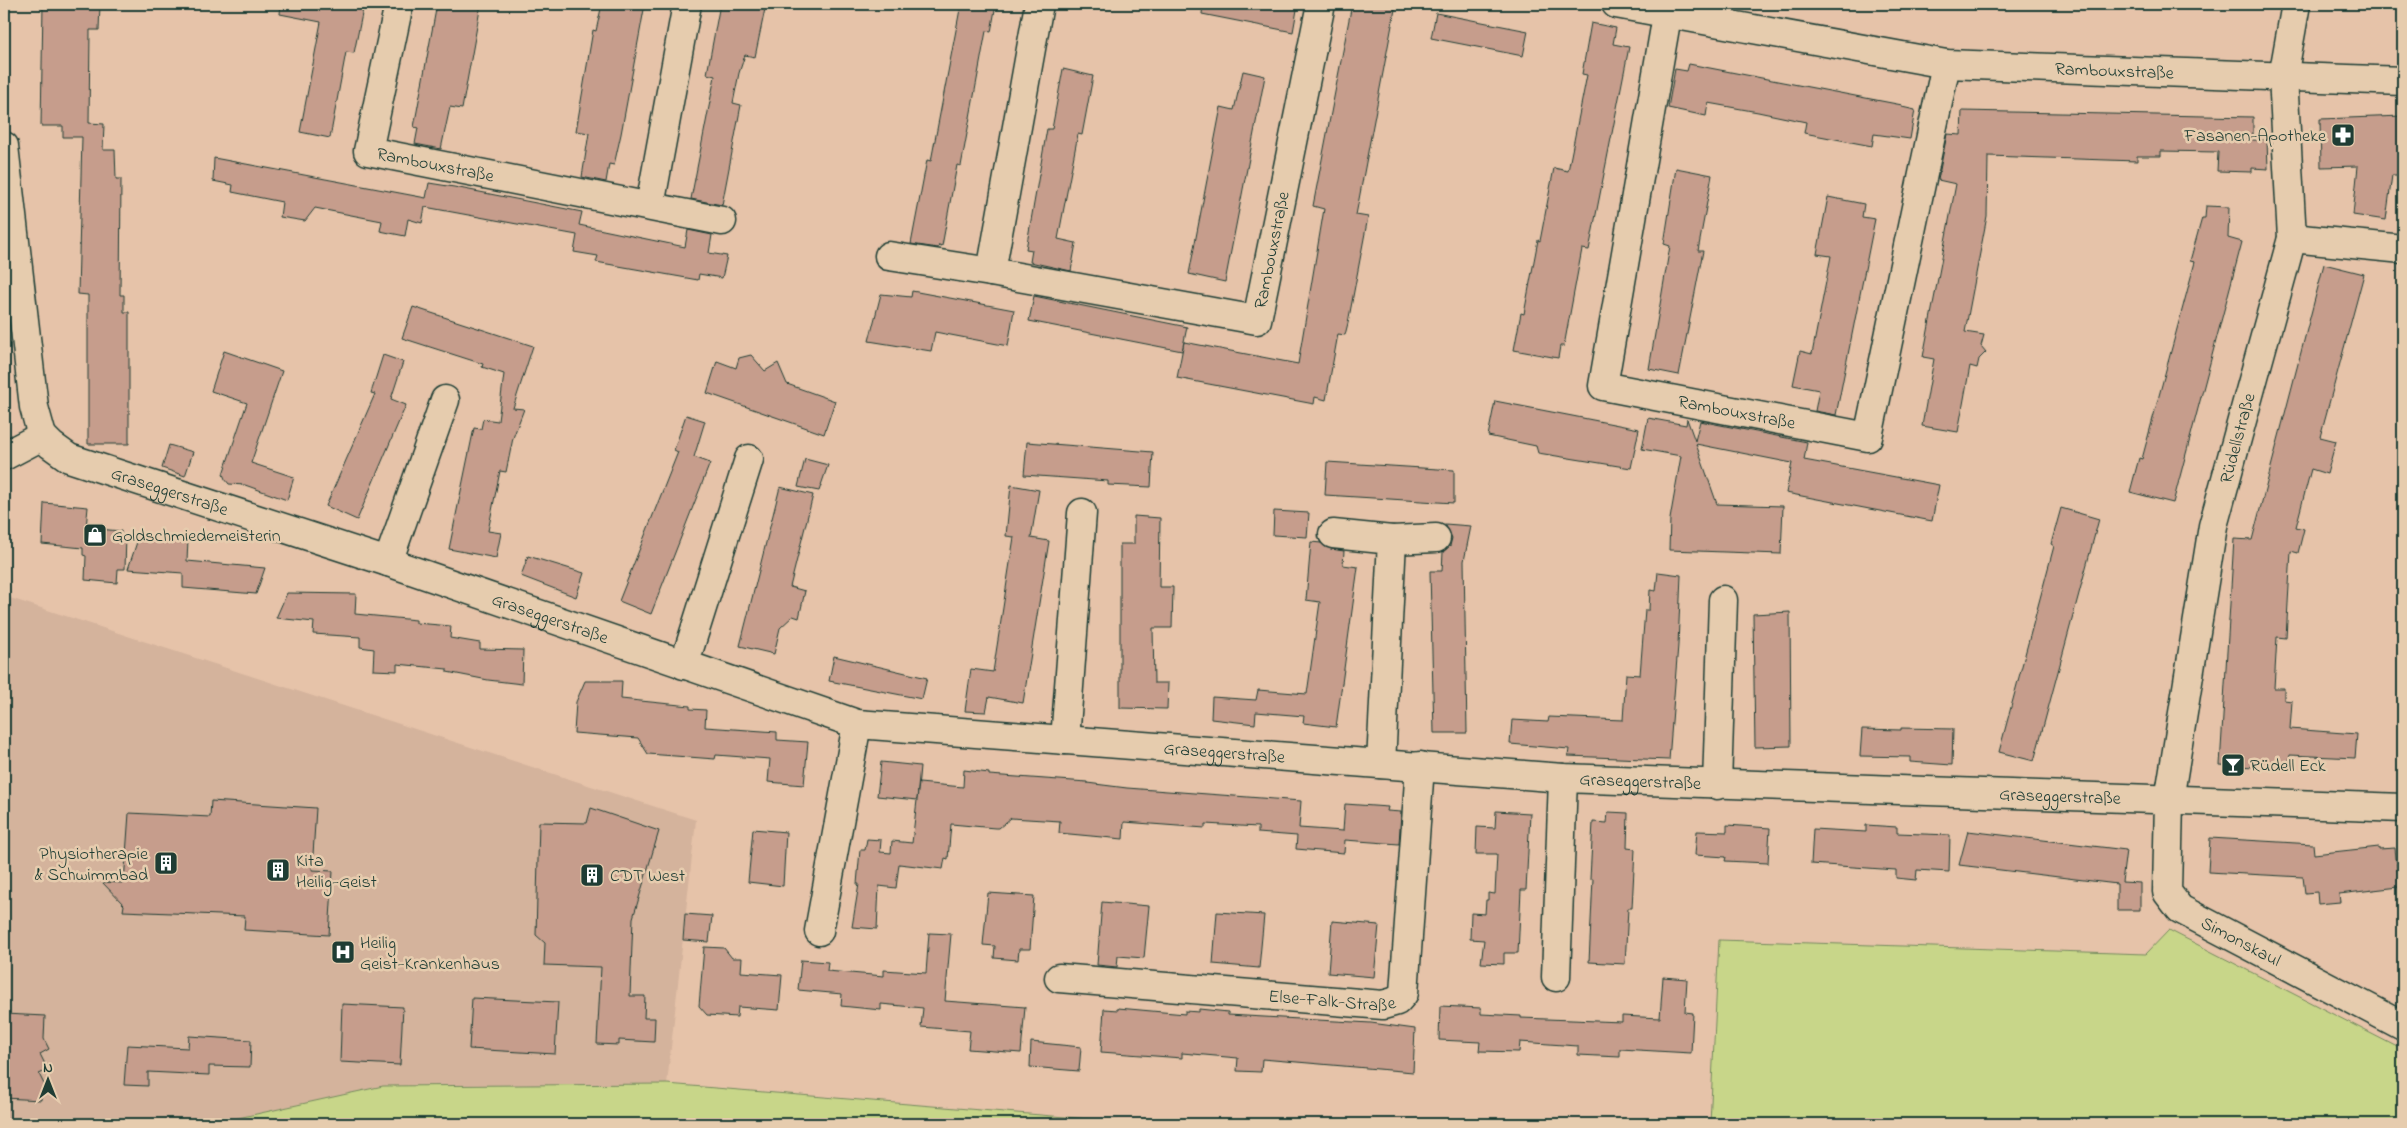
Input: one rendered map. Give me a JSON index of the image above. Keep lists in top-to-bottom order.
{
  "streets": {
    "street": [
      "Rambouxstraße",
      "Rüdellstraße",
      "Graseggerstraße",
      "Simonskaul",
      "Else-Falk-Straße"
    ]
  },
  "crossings": [
    ["Rambouxstraße", "Rüdellstraße"],
    ["Rüdellstraße", "Graseggerstraße"],
    ["Rüdellstraße", "Simonskaul"],
    ["Graseggerstraße", "Simonskaul"],
    ["Graseggerstraße", "Else-Falk-Straße"]
  ],
  "places": {
    "pharmacy": ["Fasanen-Apotheke"],
    "shop": ["Goldschmiedemeisterin"],
    "bar": ["Rüdell Eck"],
    "building": ["Physiotherapie & Schwimmbad", "Kita Heilig-Geist", "CDT West"],
    "hospital": ["Heilig Geist-Krankenhaus"]
  },
  "north": "top"
}
